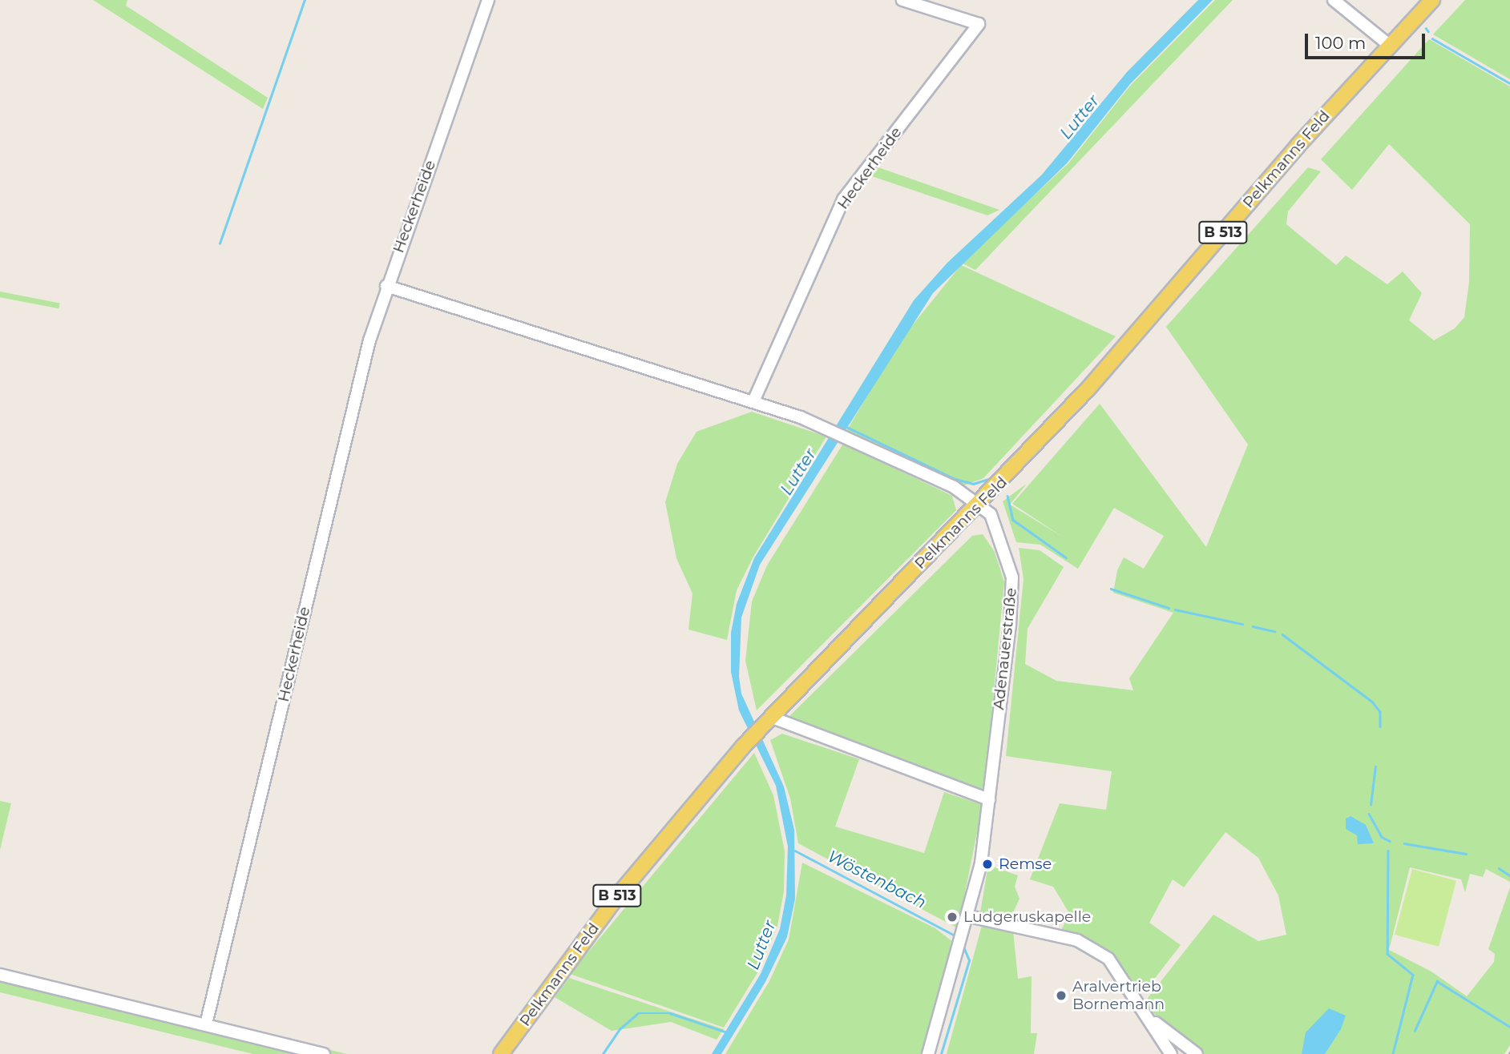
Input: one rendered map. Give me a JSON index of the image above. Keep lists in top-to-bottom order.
{
  "streets": {
    "main road": ["Pelkmanns Feld", "B 513"],
    "street": ["Heckerheide", "Adenauerstraße"]
  },
  "crossings": [
    ["Pelkmanns Feld", "Adenauerstraße"]
  ],
  "water": ["Lutter", "Wöstenbach"],
  "places": ["Remse", "Ludgeruskapelle", "Aralvertrieb Bornemann"],
  "scale_bar": "100 m"
}
